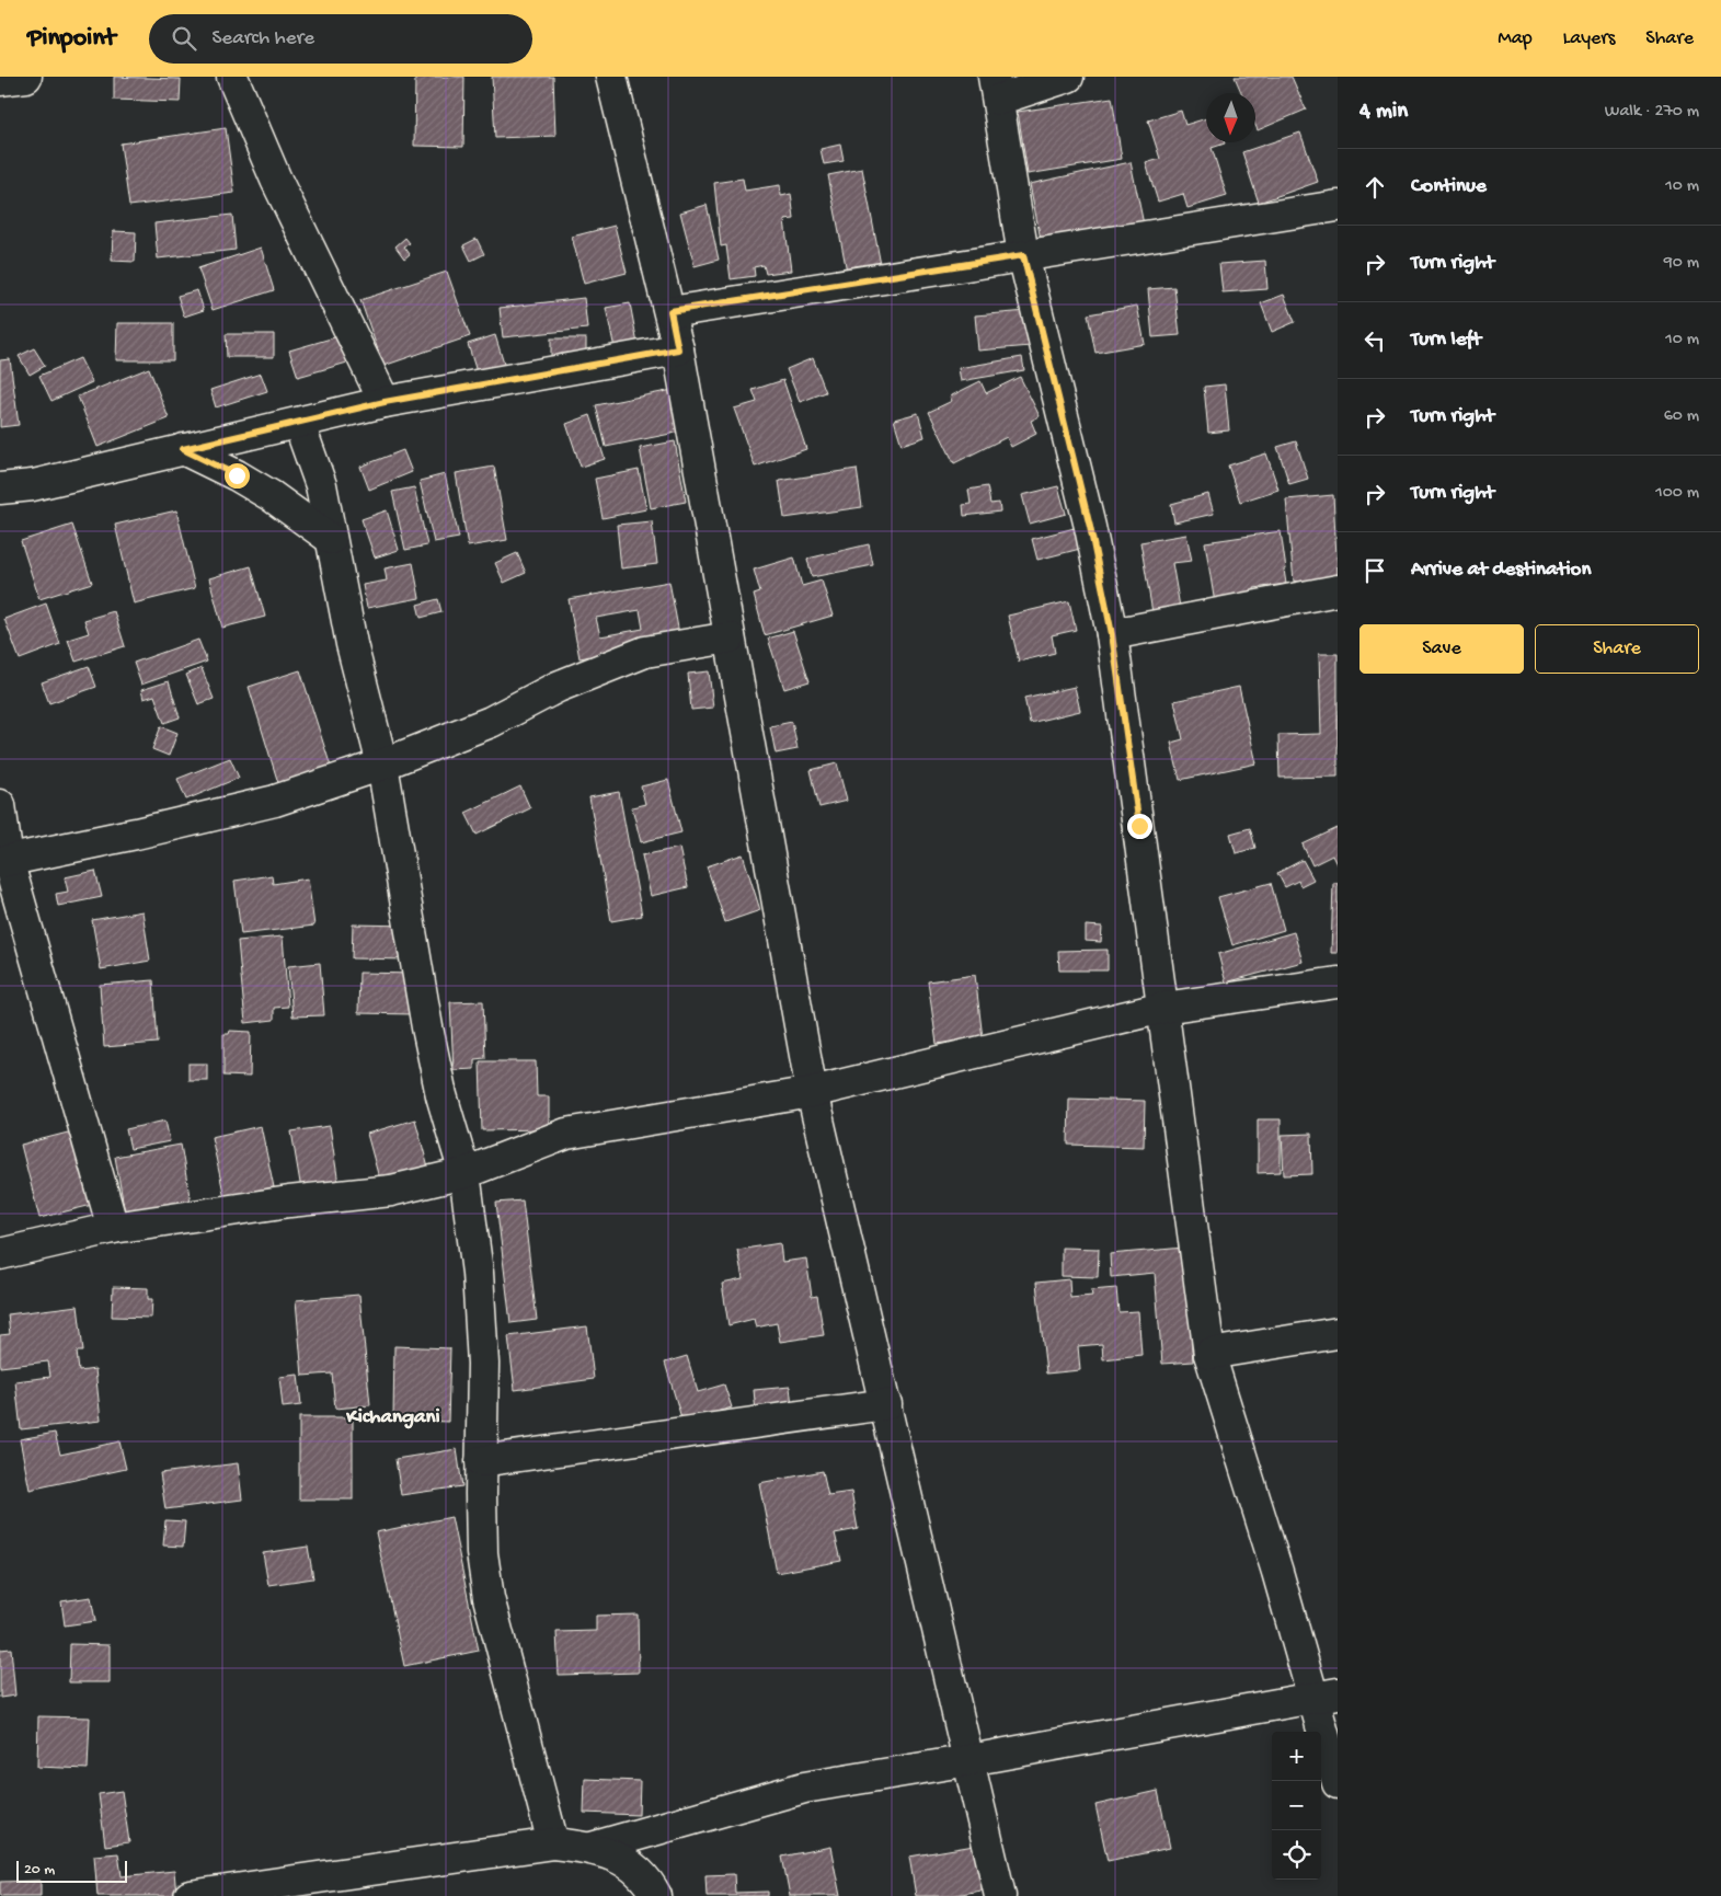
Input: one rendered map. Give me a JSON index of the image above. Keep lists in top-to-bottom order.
{
  "districts": ["Kichangani"],
  "scale_bar": "20 m",
  "north": "bottom",
  "page": {
    "header": "Pinpoint",
    "search": "Search here",
    "nav": ["Map", "Layers", "Share"],
    "heading": ["4 min", "Walk · 270 m"],
    "list": [
      ["Continue", "10 m"],
      ["Turn right", "90 m"],
      ["Turn left", "10 m"],
      ["Turn right", "60 m"],
      ["Turn right", "100 m"],
      "Arrive at destination"
    ],
    "buttons": ["Save", "Share"],
    "map_buttons": ["+", "−"],
    "scale": "20 m"
  }
}
